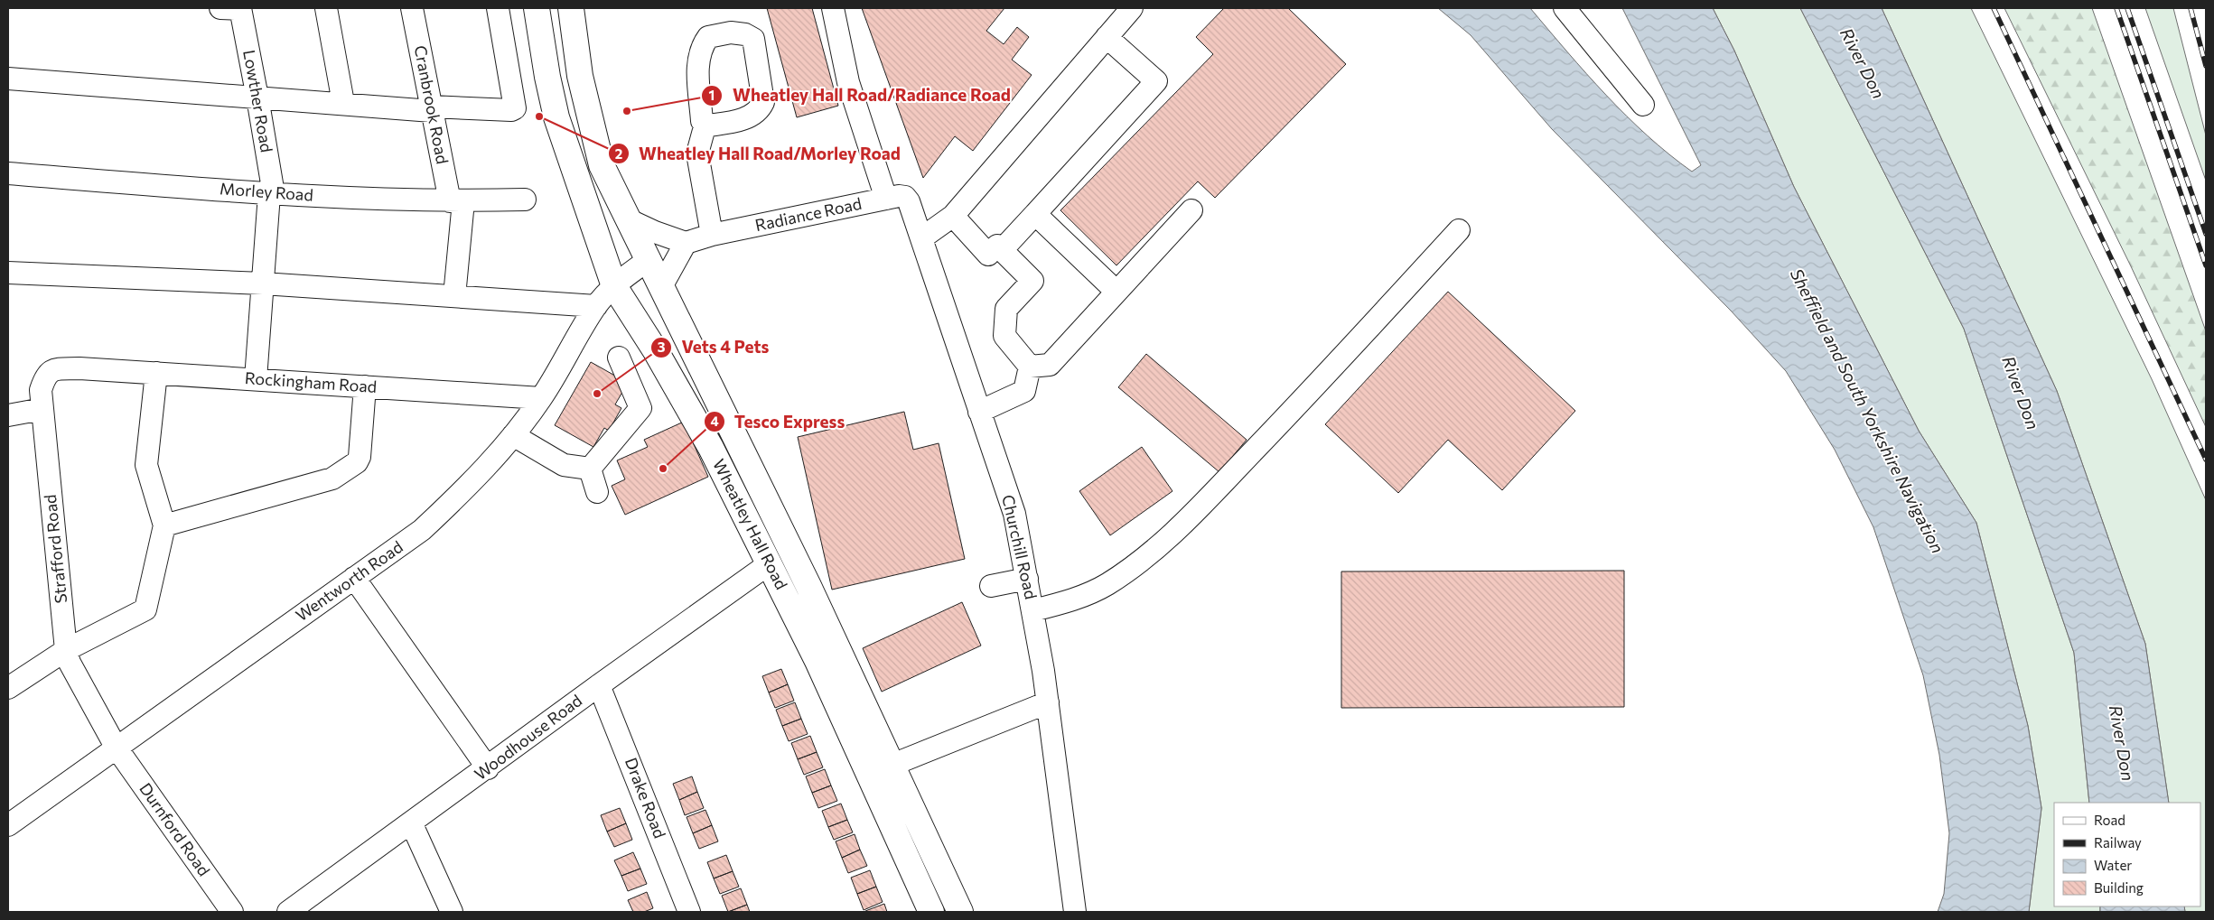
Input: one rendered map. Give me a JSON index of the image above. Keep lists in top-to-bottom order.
{
  "streets": {
    "highway": ["Wheatley Hall Road"],
    "street": [
      "Lowther Road",
      "Cranbrook Road",
      "Morley Road",
      "Radiance Road",
      "Rockingham Road",
      "Churchill Road",
      "Strafford Road",
      "Wentworth Road",
      "Woodhouse Road",
      "Drake Road",
      "Durnford Road"
    ]
  },
  "crossings": [
    ["Lowther Road", "Morley Road"],
    ["Lowther Road", "Rockingham Road"],
    ["Cranbrook Road", "Morley Road"],
    ["Radiance Road", "Churchill Road"],
    ["Rockingham Road", "Strafford Road"],
    ["Rockingham Road", "Wentworth Road"],
    ["Wheatley Hall Road", "Wentworth Road"],
    ["Wheatley Hall Road", "Woodhouse Road"],
    ["Strafford Road", "Wentworth Road"],
    ["Strafford Road", "Durnford Road"],
    ["Wentworth Road", "Durnford Road"],
    ["Woodhouse Road", "Drake Road"]
  ],
  "water": ["River Don", "Sheffield and South Yorkshire Navigation"],
  "places": [
    "Wheatley Hall Road/Radiance Road",
    "Wheatley Hall Road/Morley Road",
    "Vets 4 Pets",
    "Tesco Express"
  ],
  "legend": [
    "Road",
    "Railway",
    "Water",
    "Building"
  ]
}
